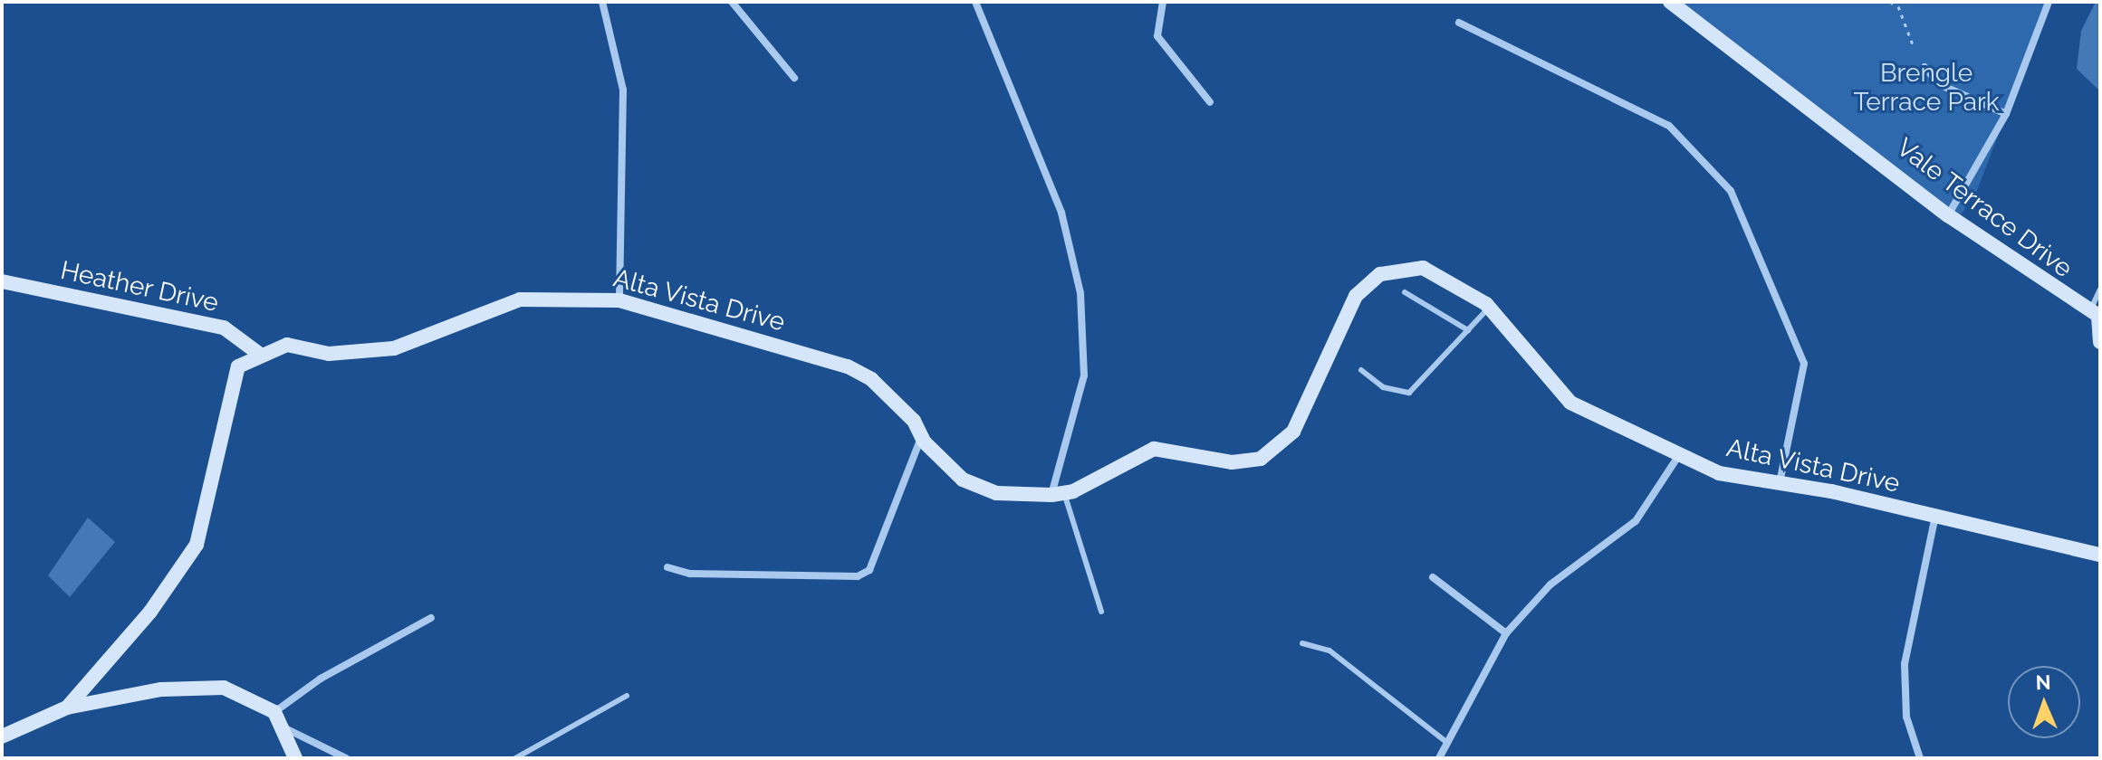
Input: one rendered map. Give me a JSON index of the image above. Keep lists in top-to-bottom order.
{
  "streets": {
    "street": ["Vale Terrace Drive", "Heather Drive", "Alta Vista Drive"]
  },
  "crossings": [
    ["Heather Drive", "Alta Vista Drive"]
  ],
  "parks": ["Brengle Terrace Park"],
  "north": "top"
}
